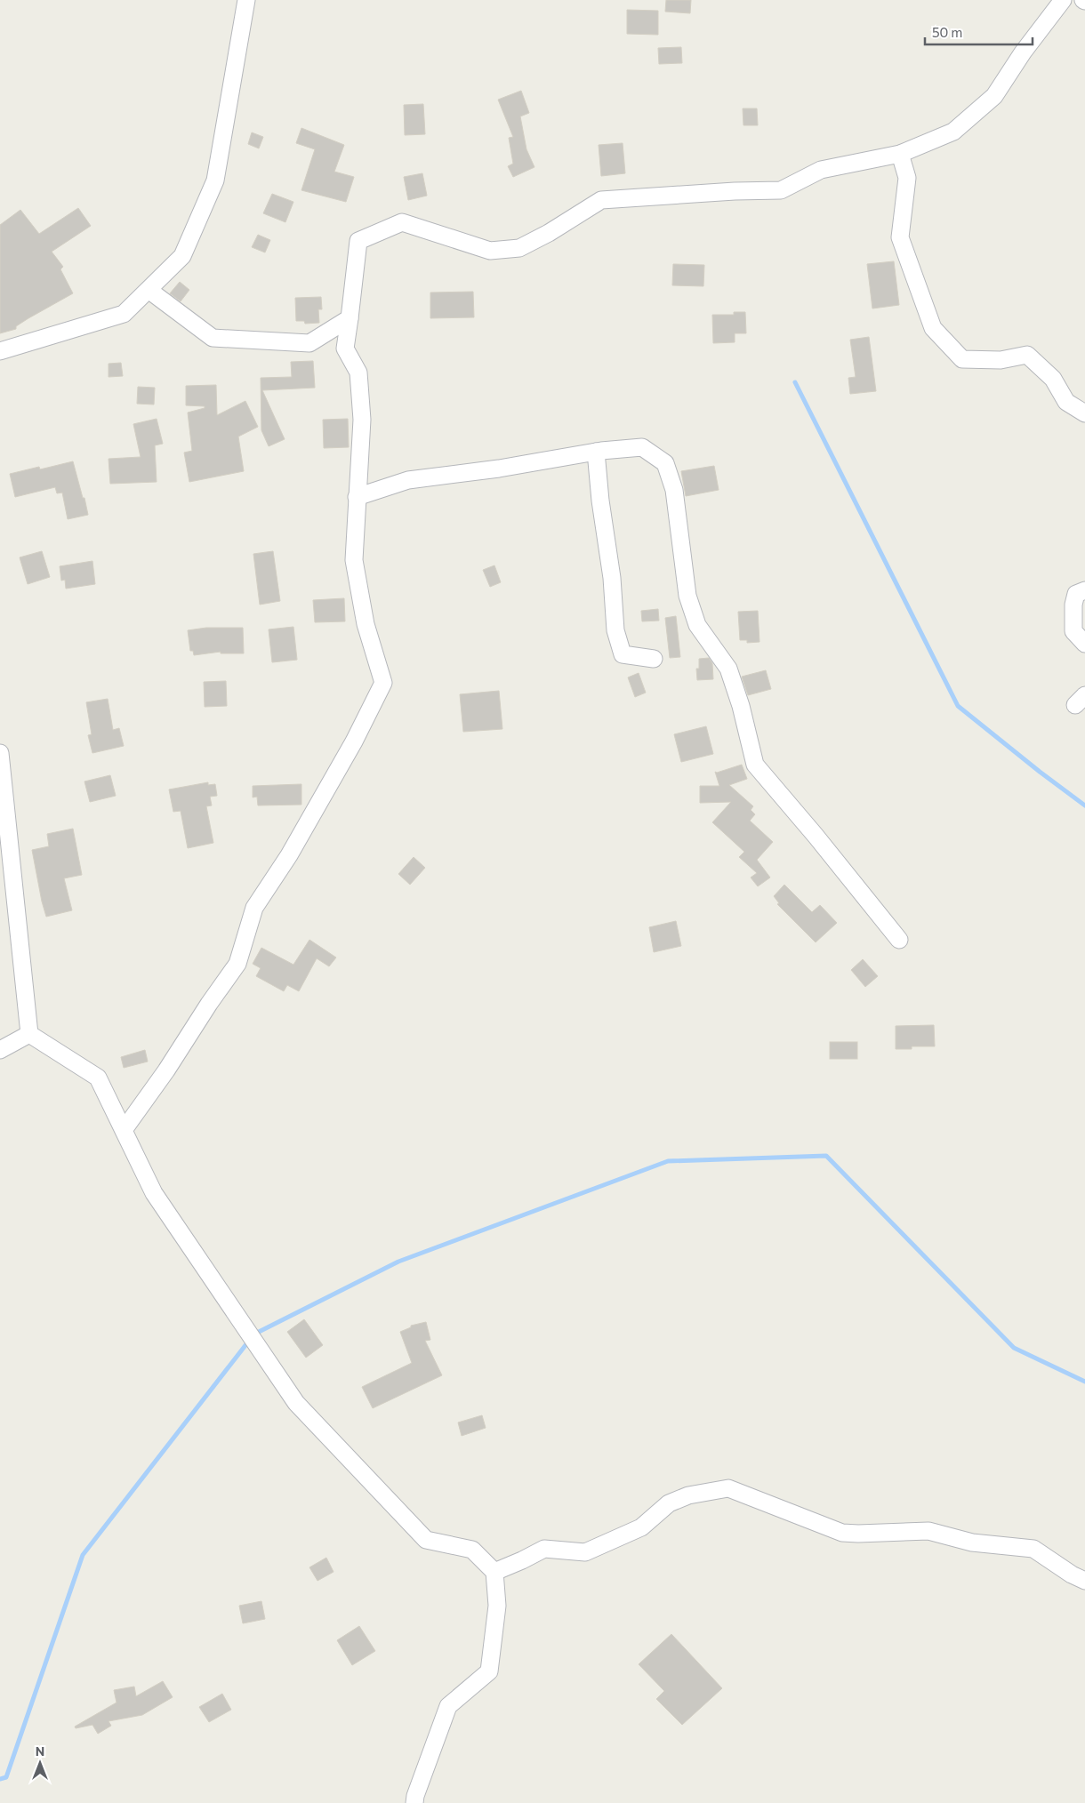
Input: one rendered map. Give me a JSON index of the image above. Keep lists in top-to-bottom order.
{
  "scale_bar": "50 m",
  "north": "top"
}
